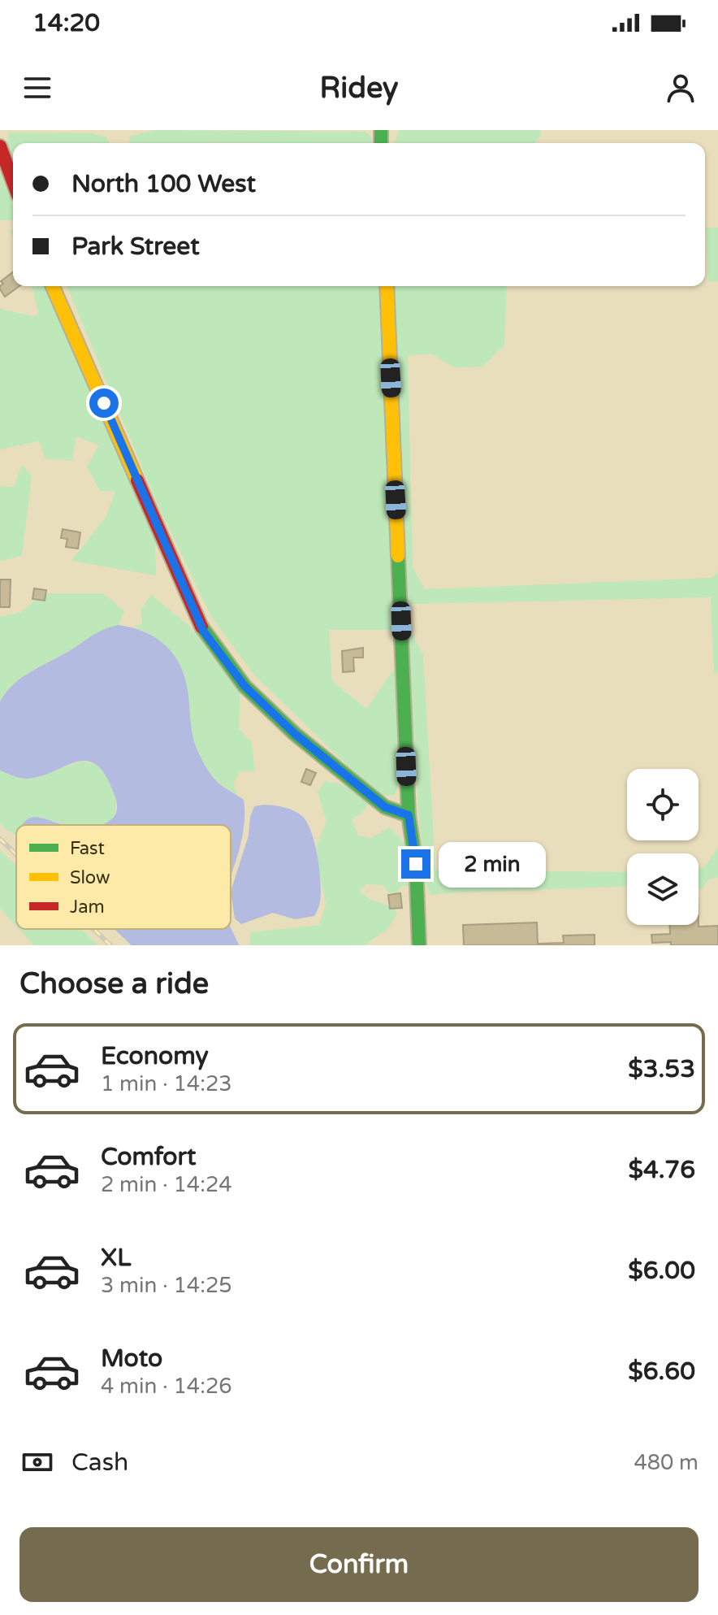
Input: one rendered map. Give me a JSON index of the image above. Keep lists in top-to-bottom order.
{
  "legend": ["Fast", "Slow", "Jam"],
  "page": {
    "status": "14:20",
    "header": "Ridey",
    "banner": ["North 100 West", "Park Street"],
    "bubble": "2 min",
    "heading": "Choose a ride",
    "list": [
      {
        "name": "Economy",
        "note": "1 min · 14:23",
        "value": "$3.53"
      },
      {
        "name": "Comfort",
        "note": "2 min · 14:24",
        "value": "$4.76"
      },
      {
        "name": "XL",
        "note": "3 min · 14:25",
        "value": "$6.00"
      },
      {
        "name": "Moto",
        "note": "4 min · 14:26",
        "value": "$6.60"
      }
    ],
    "pay": ["Cash", "480 m"],
    "buttons": "Confirm"
  }
}
